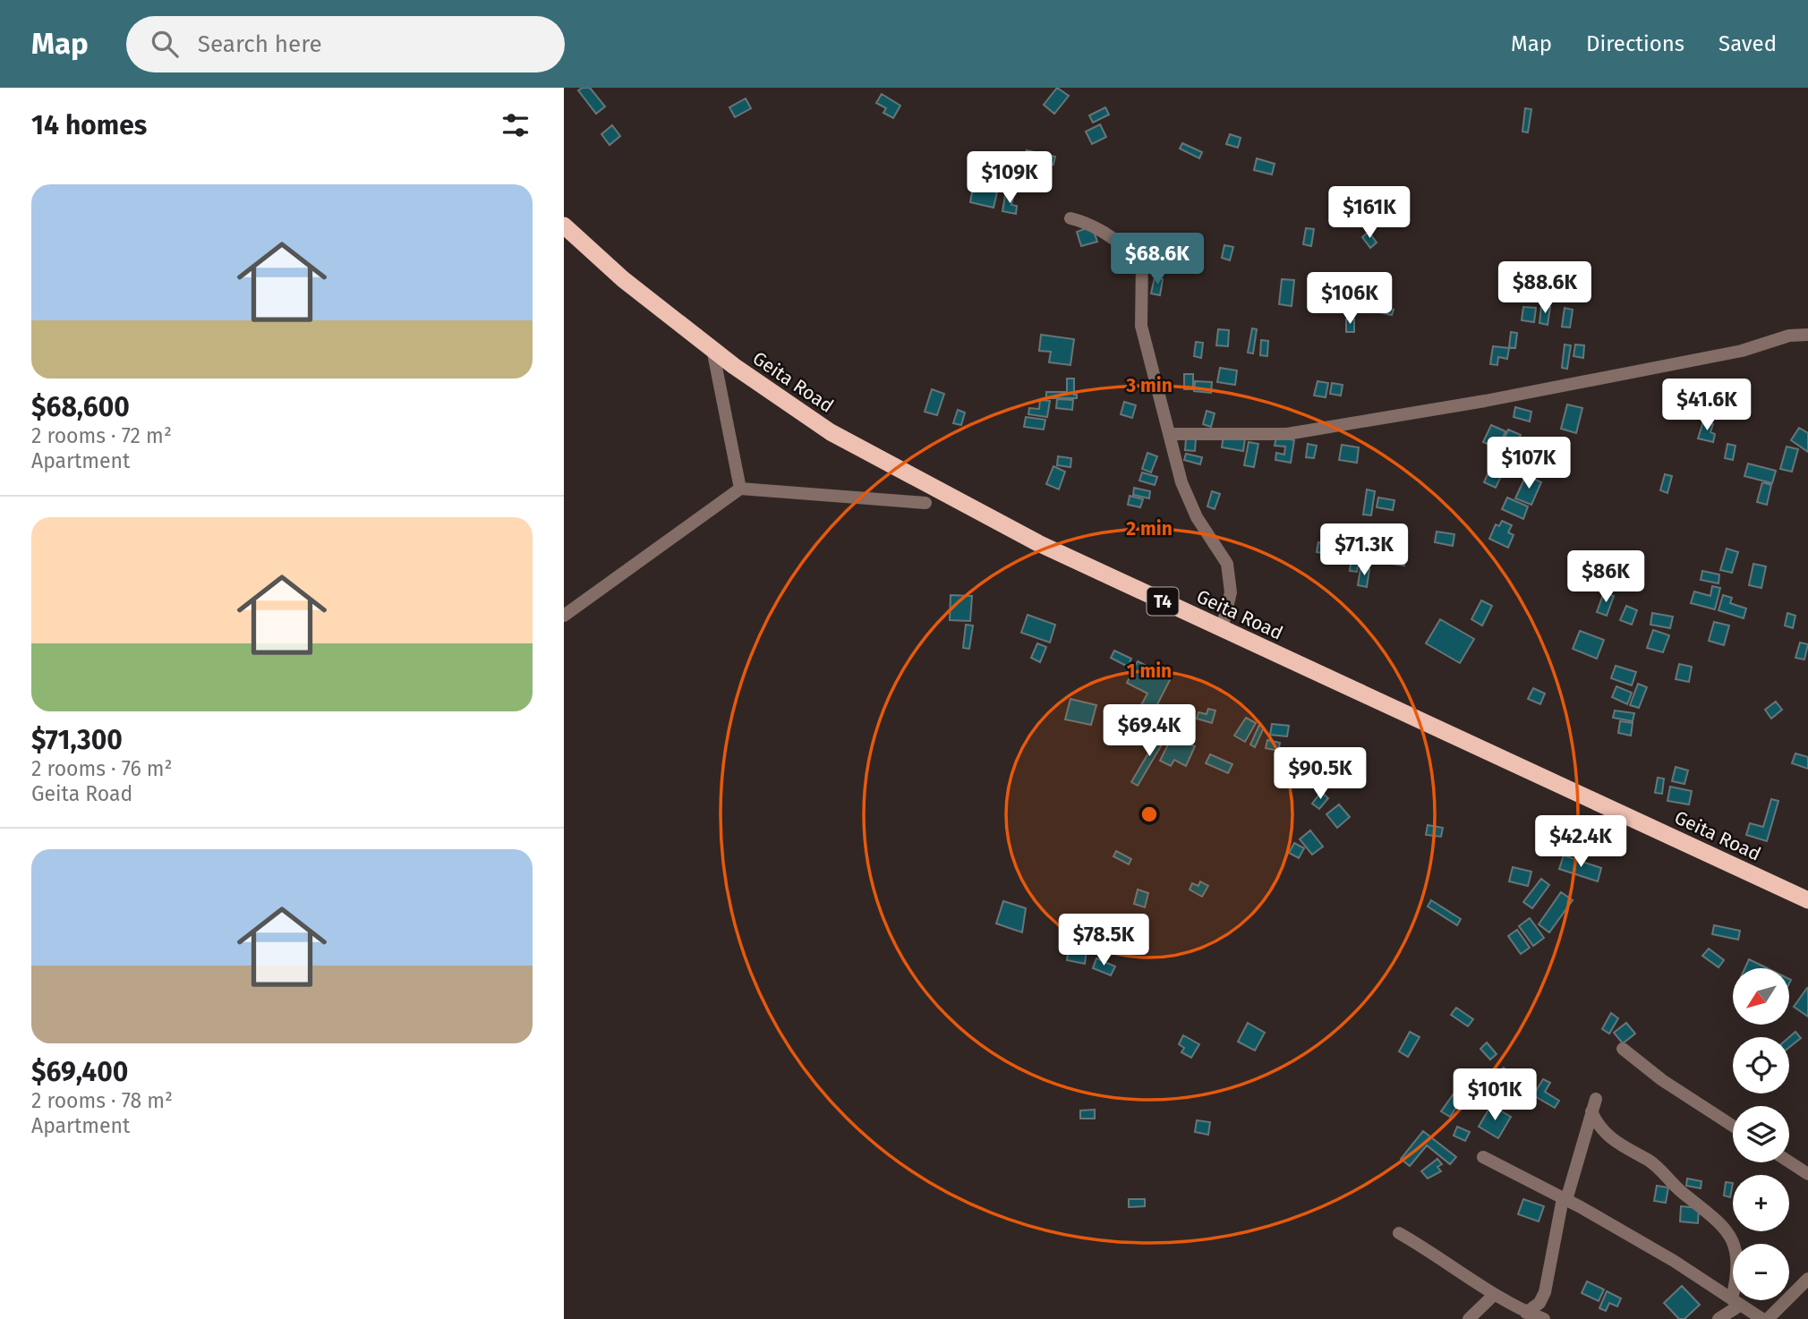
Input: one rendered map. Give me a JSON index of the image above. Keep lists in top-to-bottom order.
{
  "streets": {
    "highway": ["Geita Road", "T4"]
  },
  "north": "bottom left",
  "page": {
    "header": "Map",
    "search": "Search here",
    "nav": ["Map", "Directions", "Saved"],
    "heading": "14 homes",
    "price": [
      "$109K",
      "$161K",
      "$68.6K",
      "$88.6K",
      "$106K",
      "$41.6K",
      "$107K",
      "$71.3K",
      "$86K",
      "$69.4K",
      "$90.5K",
      "$42.4K",
      "$78.5K",
      "$101K"
    ],
    "list": [
      {
        "name": "$68,600",
        "note": "2 rooms · 72 m² · Apartment"
      },
      {
        "name": "$71,300",
        "note": "2 rooms · 76 m² · Geita Road"
      },
      {
        "name": "$69,400",
        "note": "2 rooms · 78 m² · Apartment"
      }
    ],
    "map_buttons": ["+", "−"]
  },
  "rings": ["3 min", "2 min", "1 min"]
}
